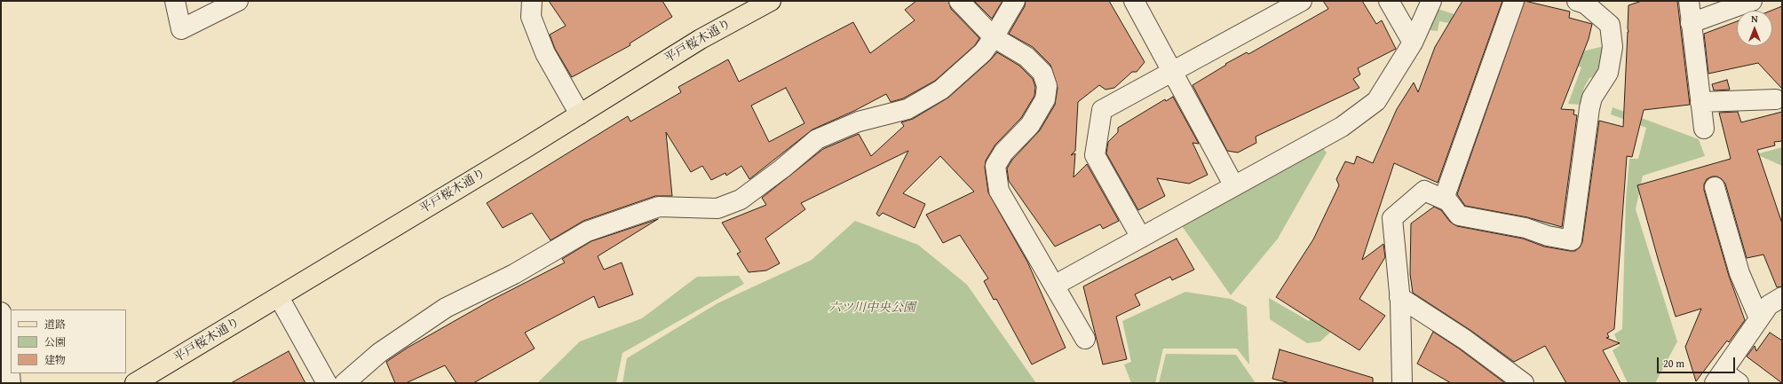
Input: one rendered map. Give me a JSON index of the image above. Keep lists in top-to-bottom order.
{
  "streets": {
    "main road": ["平戸桜木通り"]
  },
  "parks": ["六ツ川中央公園"],
  "legend": ["道路", "公園", "建物"],
  "scale_bar": "20 m",
  "north": "top"
}
